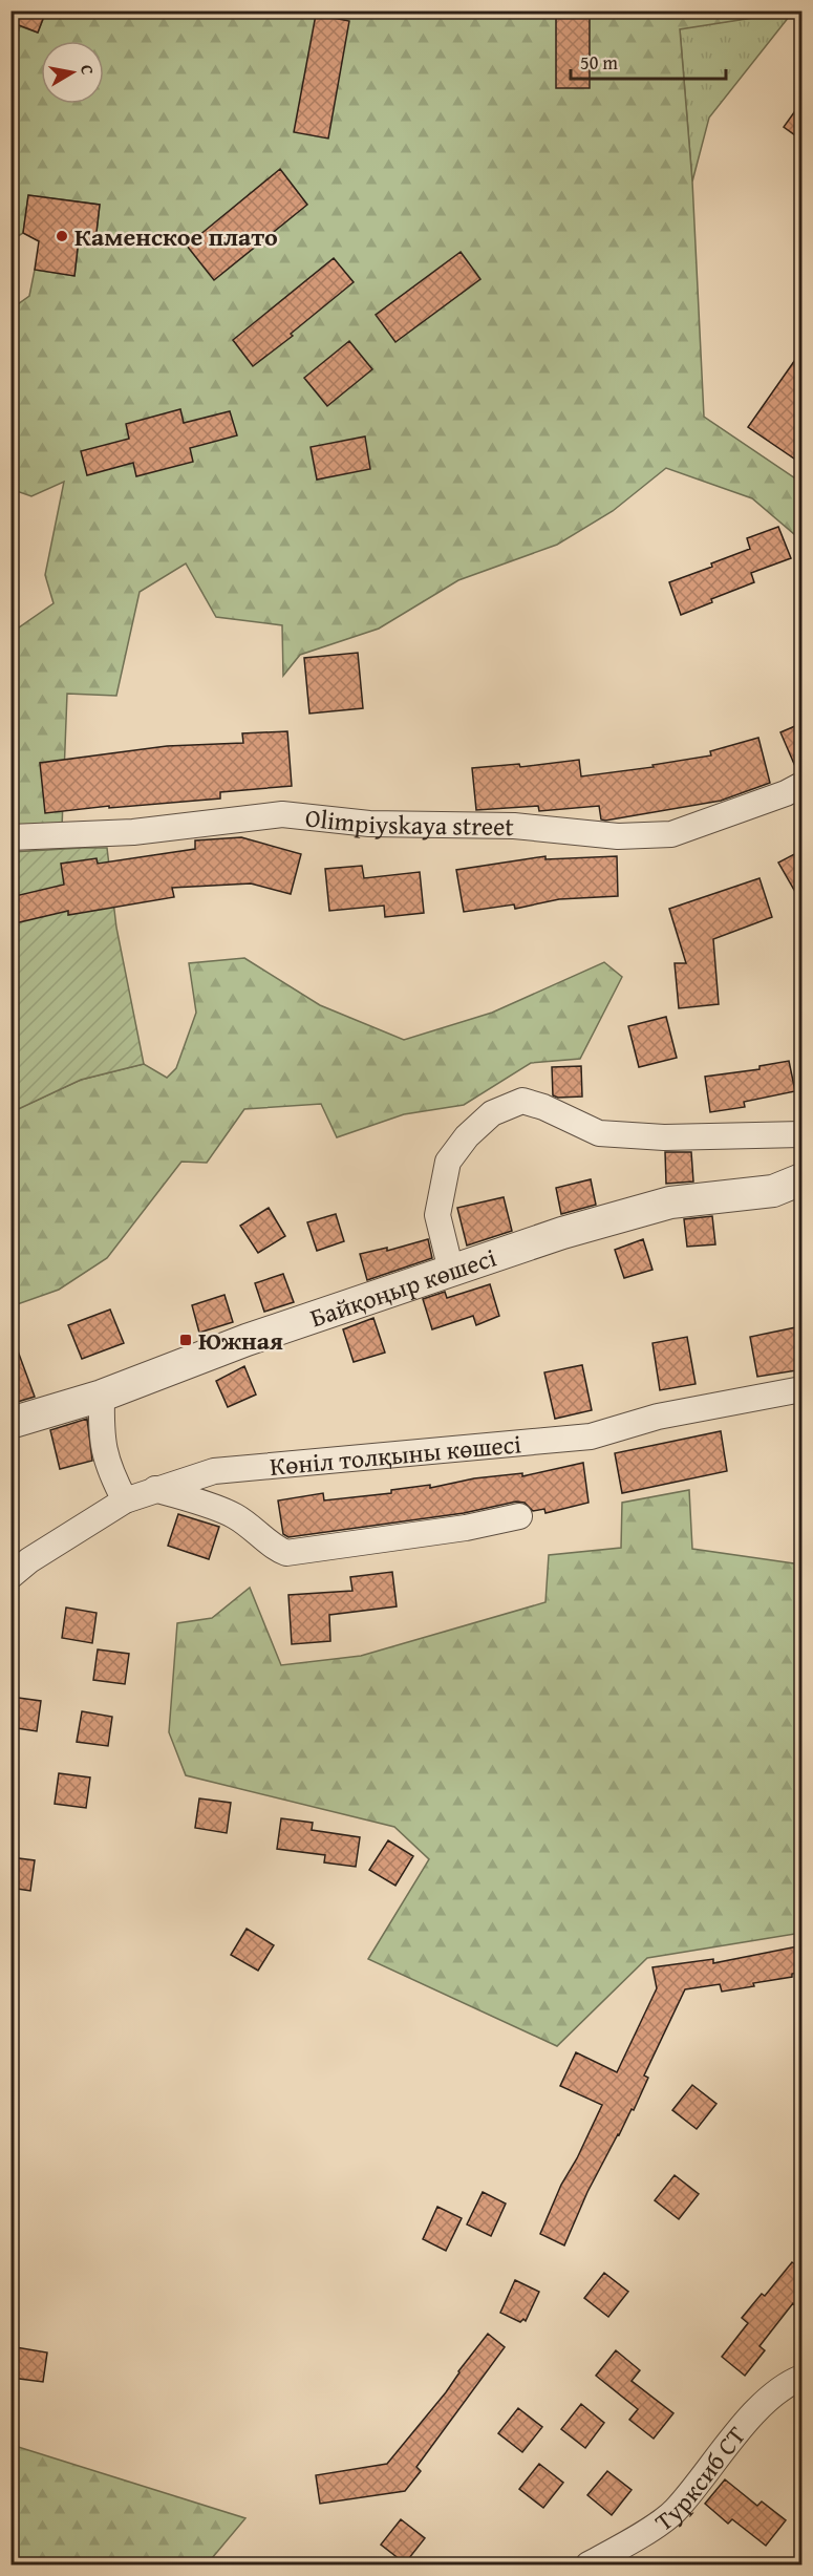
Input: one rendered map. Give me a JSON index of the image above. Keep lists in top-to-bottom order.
{
  "streets": {
    "street": [
      "Olimpiyskaya street",
      "Байқоңыр көшесі",
      "Көніл толқыны көшесі",
      "Турксиб СТ"
    ]
  },
  "places": {
    "other": ["Каменское плато"],
    "transit": ["Южная"]
  },
  "scale_bar": "50 m",
  "north": "right"
}
